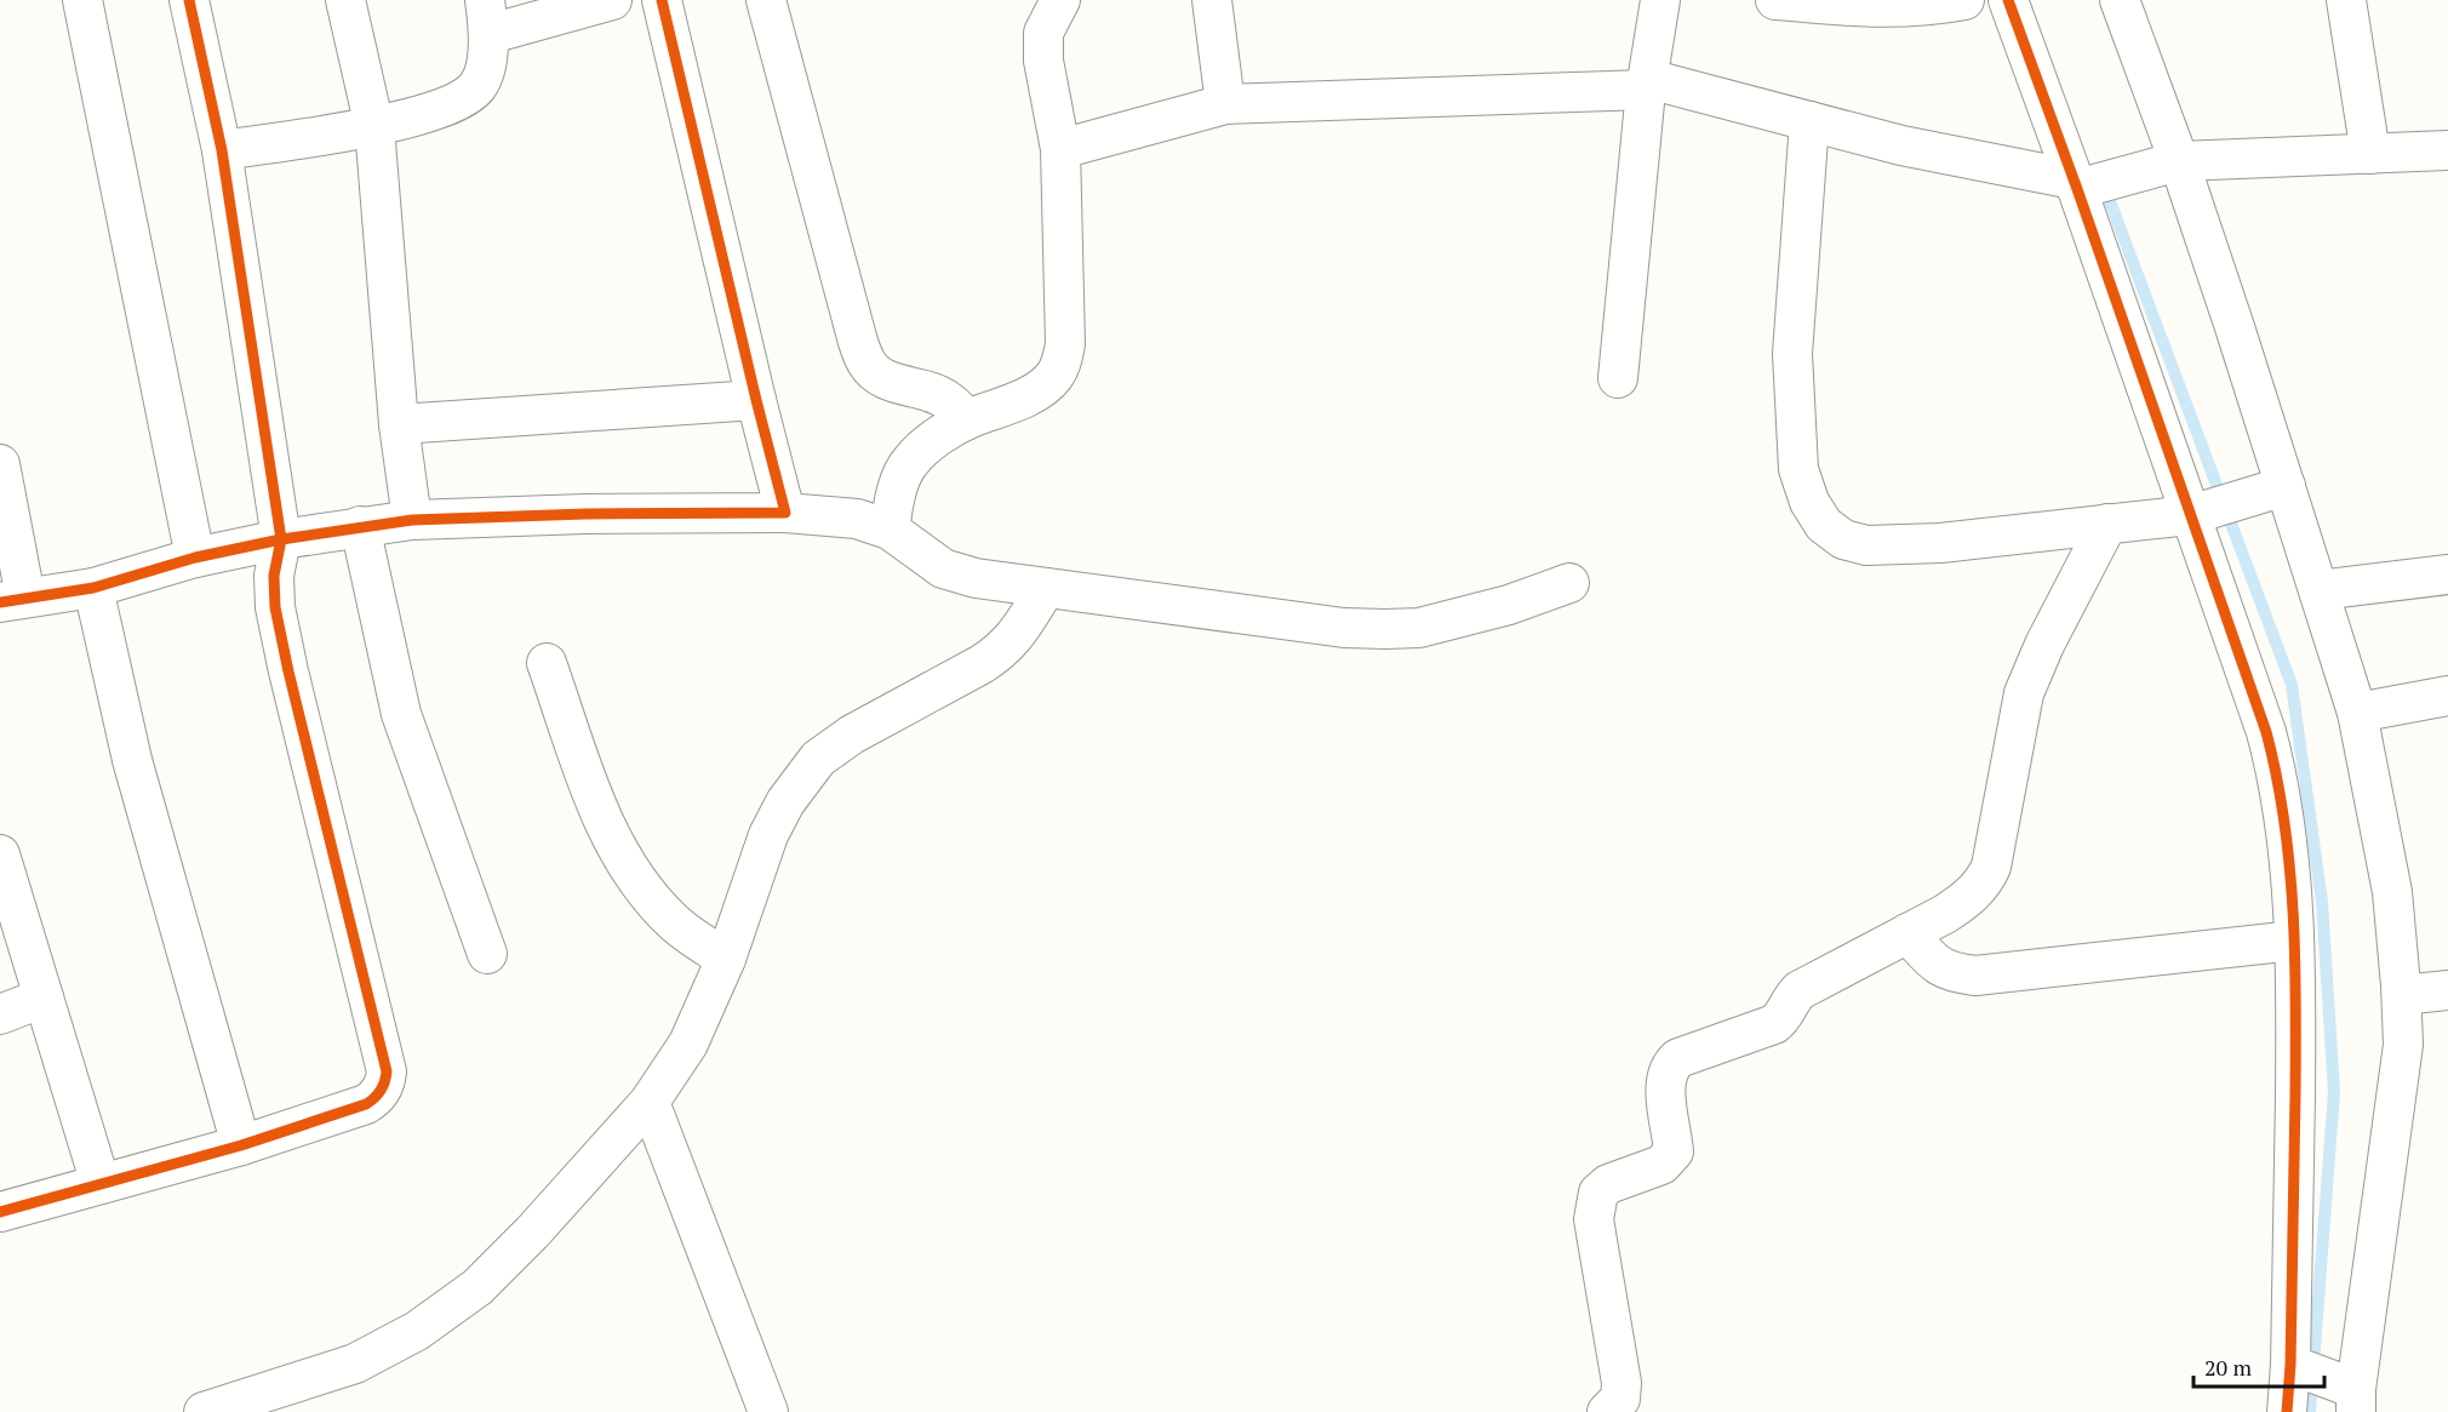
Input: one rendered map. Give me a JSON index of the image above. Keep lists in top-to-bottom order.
{
  "scale_bar": "20 m"
}
